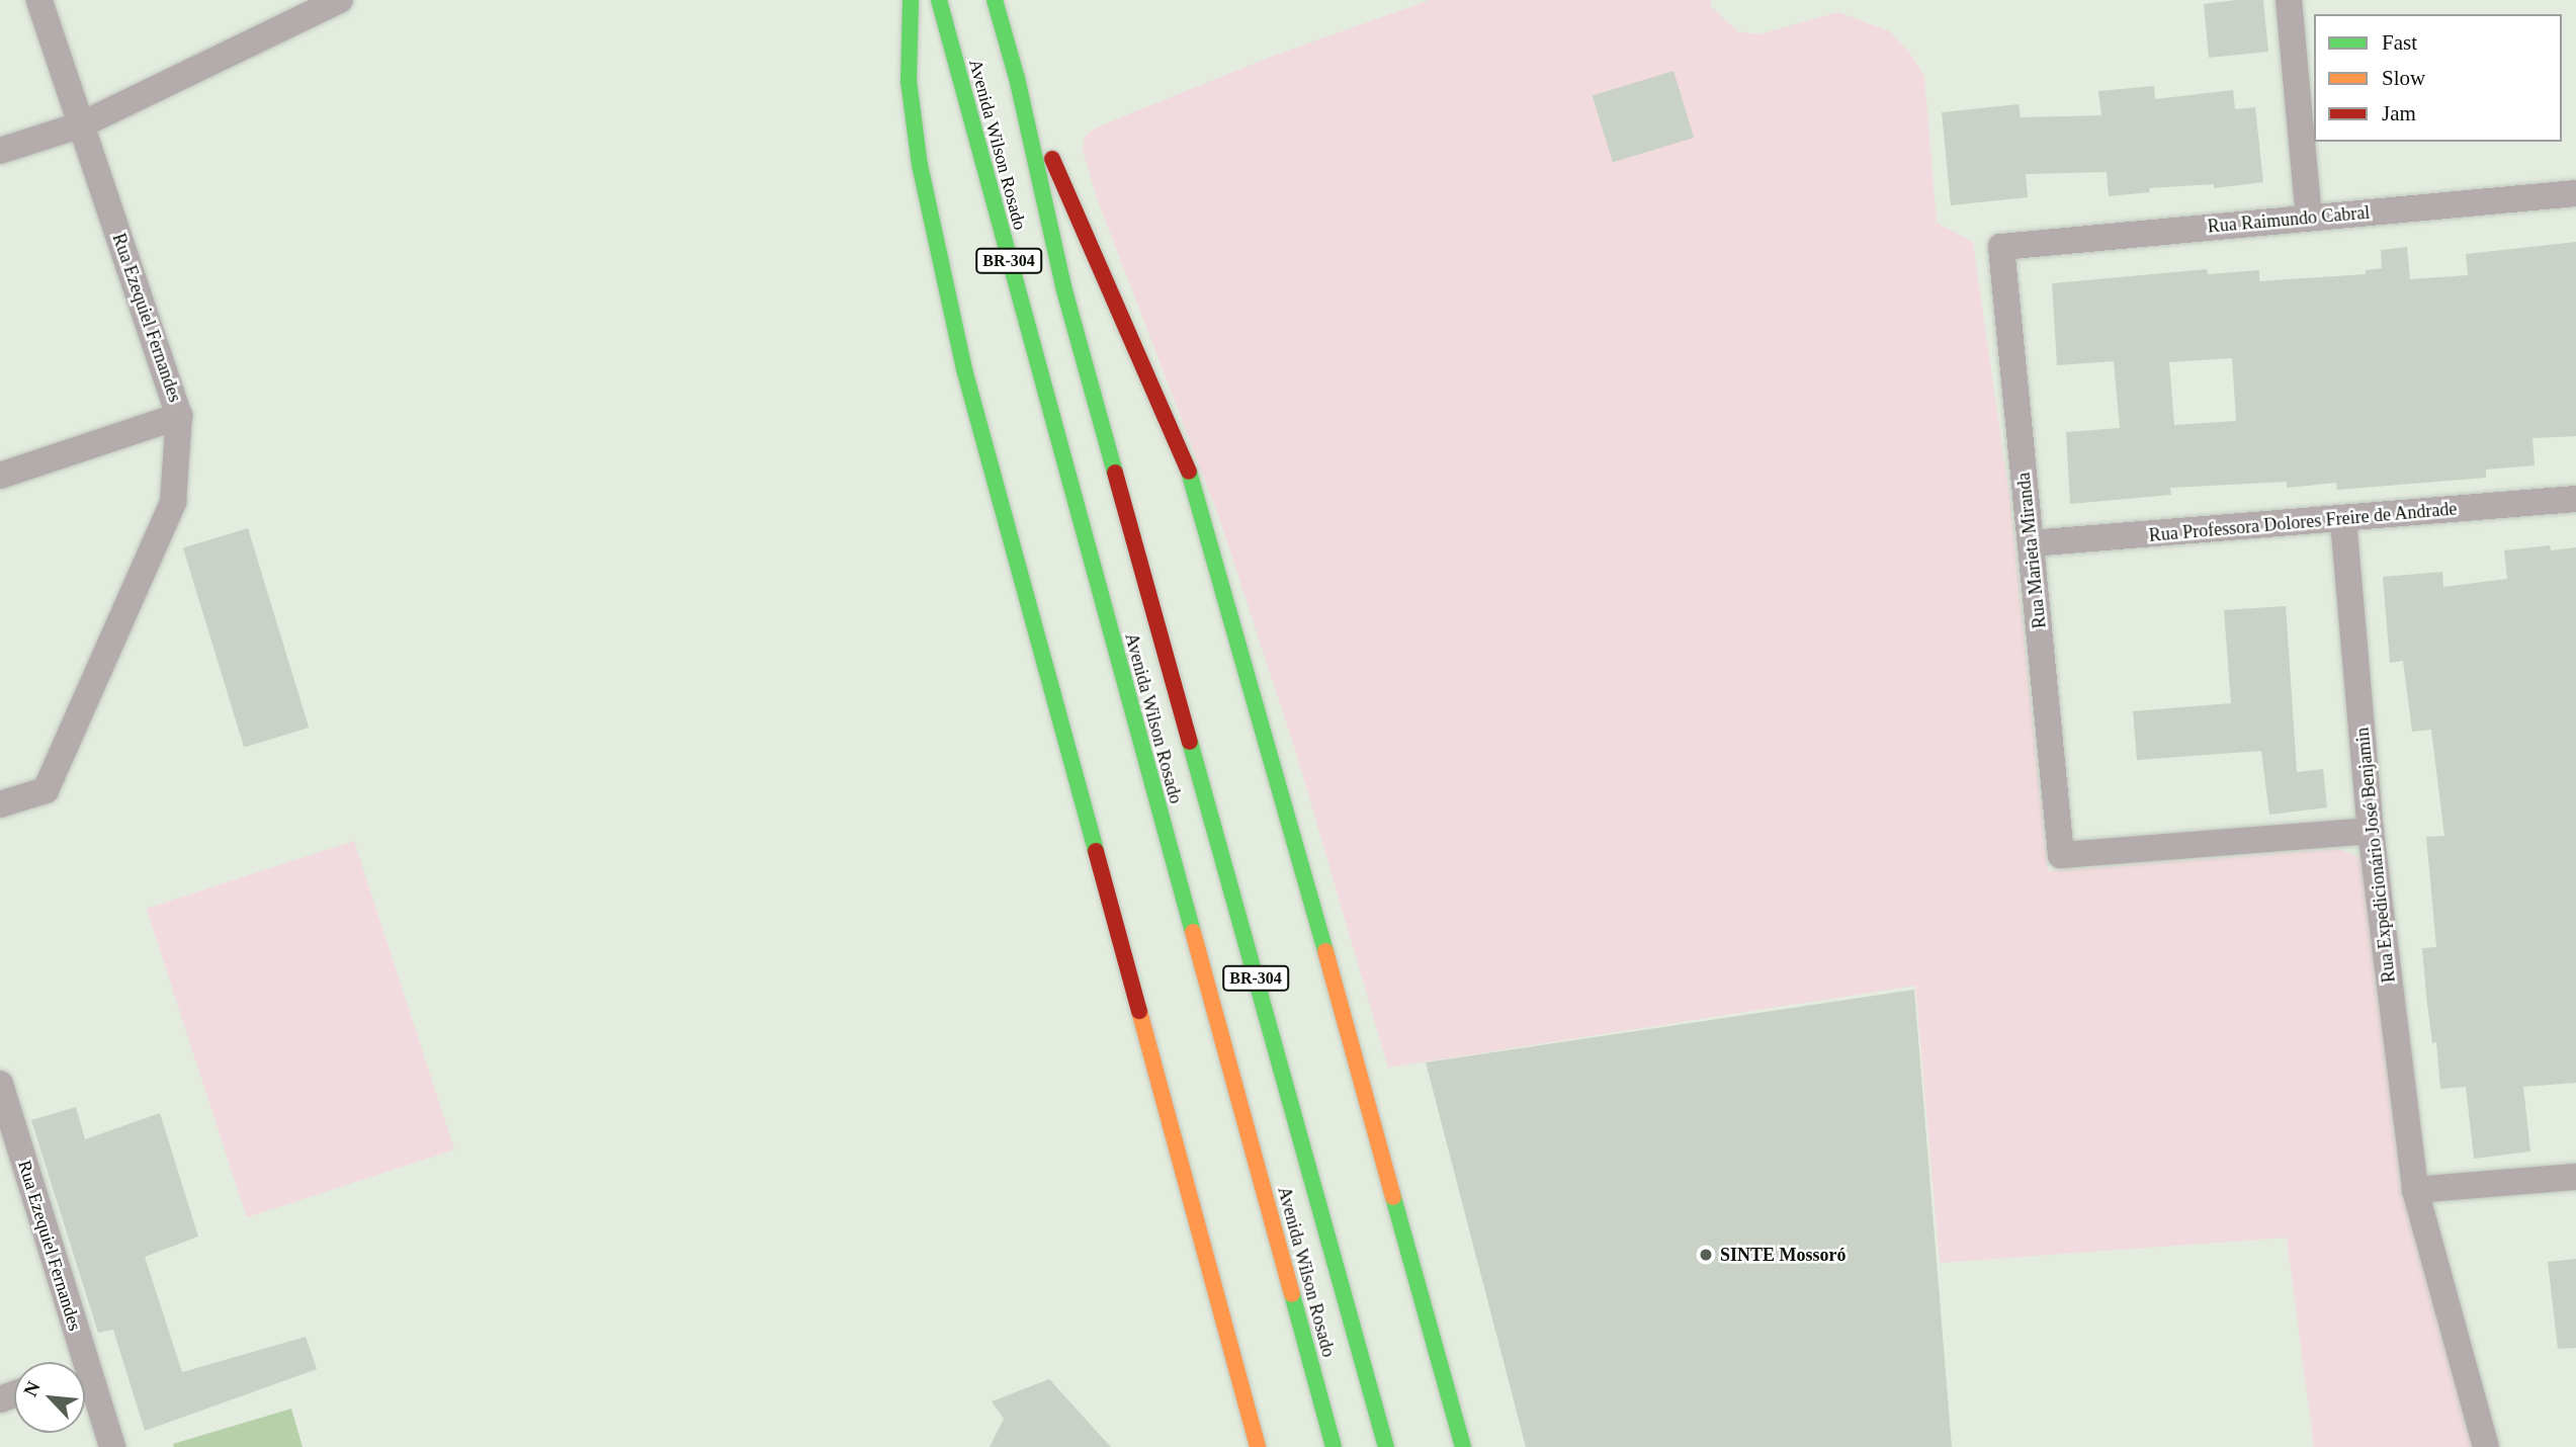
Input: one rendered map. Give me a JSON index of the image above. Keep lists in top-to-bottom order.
{
  "streets": {
    "highway": ["Avenida Wilson Rosado", "BR-304"],
    "street": [
      "Rua Raimundo Cabral",
      "Rua Ezequiel Fernandes",
      "Rua Professora Dolores Freire de Andrade",
      "Rua Marieta Miranda",
      "Rua Expedicionário José Benjamin"
    ]
  },
  "crossings": [
    ["Rua Raimundo Cabral", "Rua Marieta Miranda"],
    ["Rua Professora Dolores Freire de Andrade", "Rua Marieta Miranda"],
    ["Rua Professora Dolores Freire de Andrade", "Rua Expedicionário José Benjamin"],
    ["Rua Marieta Miranda", "Rua Expedicionário José Benjamin"]
  ],
  "places": ["SINTE Mossoró"],
  "legend": ["Fast", "Slow", "Jam"],
  "north": "top left"
}
